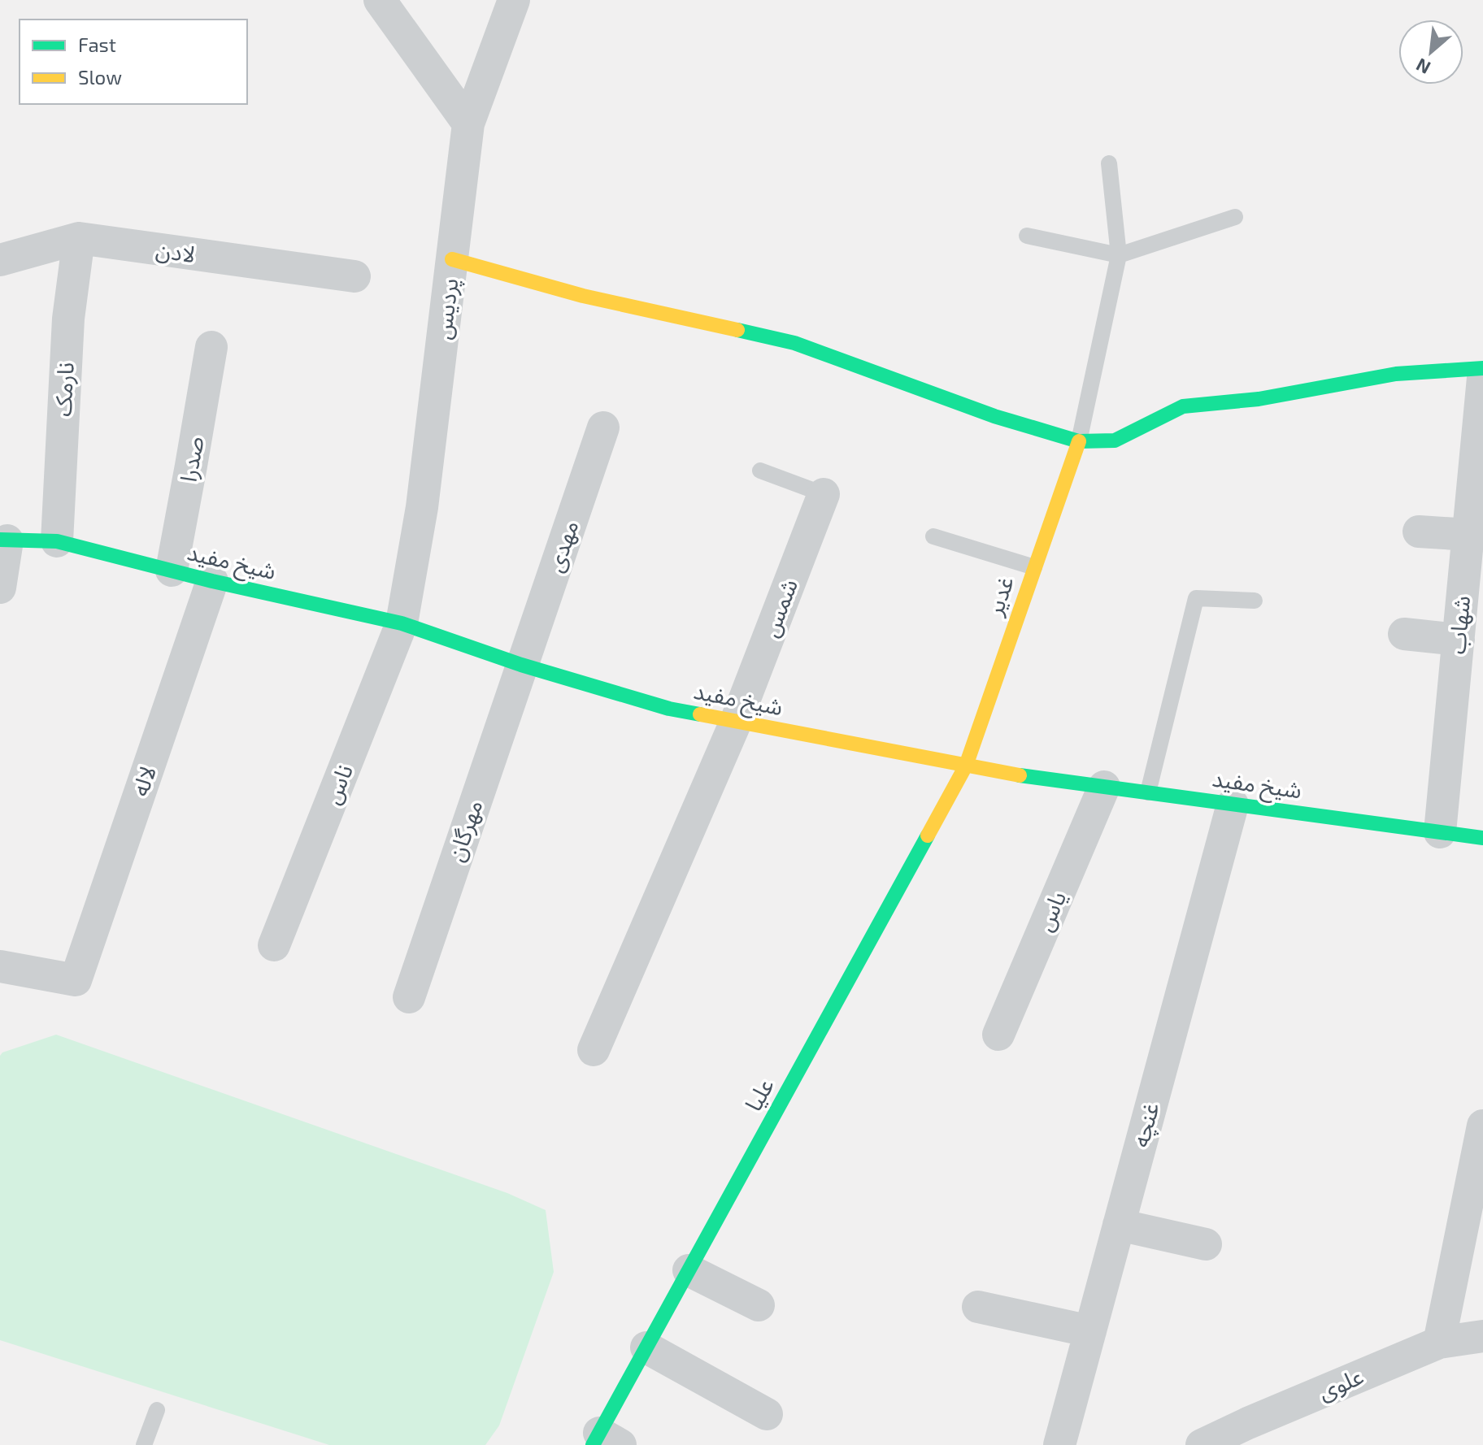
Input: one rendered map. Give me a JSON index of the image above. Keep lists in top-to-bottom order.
{
  "streets": {
    "street": [
      "لادن",
      "پردیس",
      "نارمک",
      "صدرا",
      "مهدی",
      "شیخ مفید",
      "غدیر",
      "شمس",
      "شهاب",
      "لاله",
      "ناس",
      "مهرگان",
      "یاس",
      "علیا",
      "غنچه",
      "علوی"
    ]
  },
  "crossings": [
    ["لادن", "نارمک"],
    ["پردیس", "شیخ مفید"],
    ["پردیس", "ناس"],
    ["نارمک", "شیخ مفید"],
    ["صدرا", "شیخ مفید"],
    ["مهدی", "شیخ مفید"],
    ["مهدی", "مهرگان"],
    ["شیخ مفید", "غدیر"],
    ["شیخ مفید", "شمس"],
    ["شیخ مفید", "شهاب"],
    ["شیخ مفید", "لاله"],
    ["شیخ مفید", "ناس"],
    ["شیخ مفید", "مهرگان"],
    ["شیخ مفید", "یاس"],
    ["شیخ مفید", "علیا"],
    ["شیخ مفید", "غنچه"],
    ["غدیر", "علیا"]
  ],
  "legend": ["Fast", "Slow"],
  "north": "bottom left"
}
